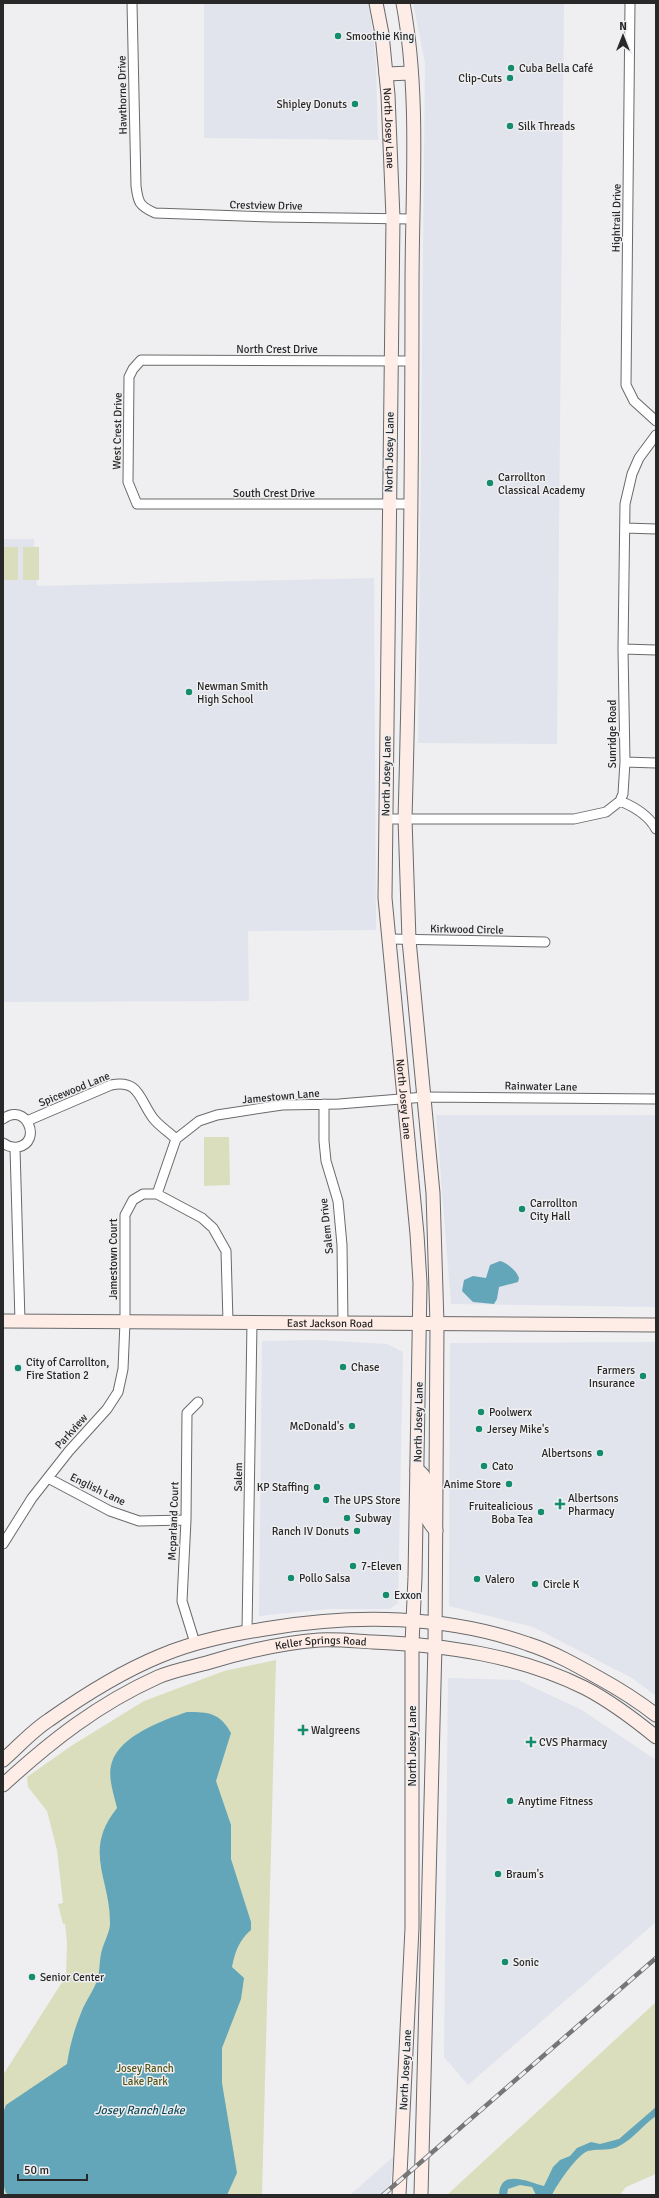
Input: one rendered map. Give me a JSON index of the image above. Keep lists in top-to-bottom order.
{
  "streets": {
    "main road": ["North Josey Lane", "East Jackson Road", "Keller Springs Road"],
    "street": [
      "Hawthorne Drive",
      "Crestview Drive",
      "Hightrail Drive",
      "North Crest Drive",
      "West Crest Drive",
      "South Crest Drive",
      "Sunridge Road",
      "Kirkwood Circle",
      "Rainwater Lane",
      "Spicewood Lane",
      "Jamestown Lane",
      "Salem Drive",
      "Jamestown Court",
      "Parkview",
      "Salem",
      "English Lane",
      "Mcparland Court"
    ]
  },
  "crossings": [
    ["Hawthorne Drive", "Crestview Drive"],
    ["North Josey Lane", "Crestview Drive"],
    ["North Josey Lane", "North Crest Drive"],
    ["North Josey Lane", "South Crest Drive"],
    ["North Josey Lane", "Kirkwood Circle"],
    ["North Josey Lane", "Rainwater Lane"],
    ["North Josey Lane", "Jamestown Lane"],
    ["North Josey Lane", "East Jackson Road"],
    ["North Josey Lane", "Keller Springs Road"],
    ["North Crest Drive", "West Crest Drive"],
    ["West Crest Drive", "South Crest Drive"],
    ["Rainwater Lane", "Jamestown Lane"],
    ["Spicewood Lane", "Jamestown Lane"],
    ["Jamestown Lane", "Salem Drive"],
    ["Salem Drive", "East Jackson Road"],
    ["Jamestown Court", "East Jackson Road"],
    ["Jamestown Court", "Parkview"],
    ["East Jackson Road", "Parkview"],
    ["East Jackson Road", "Salem"],
    ["Parkview", "English Lane"],
    ["Salem", "Keller Springs Road"],
    ["English Lane", "Mcparland Court"],
    ["Mcparland Court", "Keller Springs Road"]
  ],
  "water": ["Josey Ranch Lake"],
  "parks": ["Josey Ranch Lake Park"],
  "places": {
    "other": [
      "Smoothie King",
      "Cuba Bella Café",
      "Clip-Cuts",
      "Shipley Donuts",
      "Silk Threads",
      "Carrollton Classical Academy",
      "Newman Smith High School",
      "Carrollton City Hall",
      "Chase",
      "City of Carrollton, Fire Station 2",
      "Farmers Insurance",
      "Poolwerx",
      "McDonald's",
      "Jersey Mike's",
      "Albertsons",
      "Cato",
      "Anime Store",
      "KP Staffing",
      "The UPS Store",
      "Fruitealicious Boba Tea",
      "Subway",
      "Ranch IV Donuts",
      "7-Eleven",
      "Pollo Salsa",
      "Valero",
      "Circle K",
      "Exxon",
      "Anytime Fitness",
      "Braum's",
      "Sonic",
      "Senior Center"
    ],
    "health": ["Albertsons Pharmacy", "Walgreens", "CVS Pharmacy"]
  },
  "scale_bar": "50 m",
  "north": "top"
}
